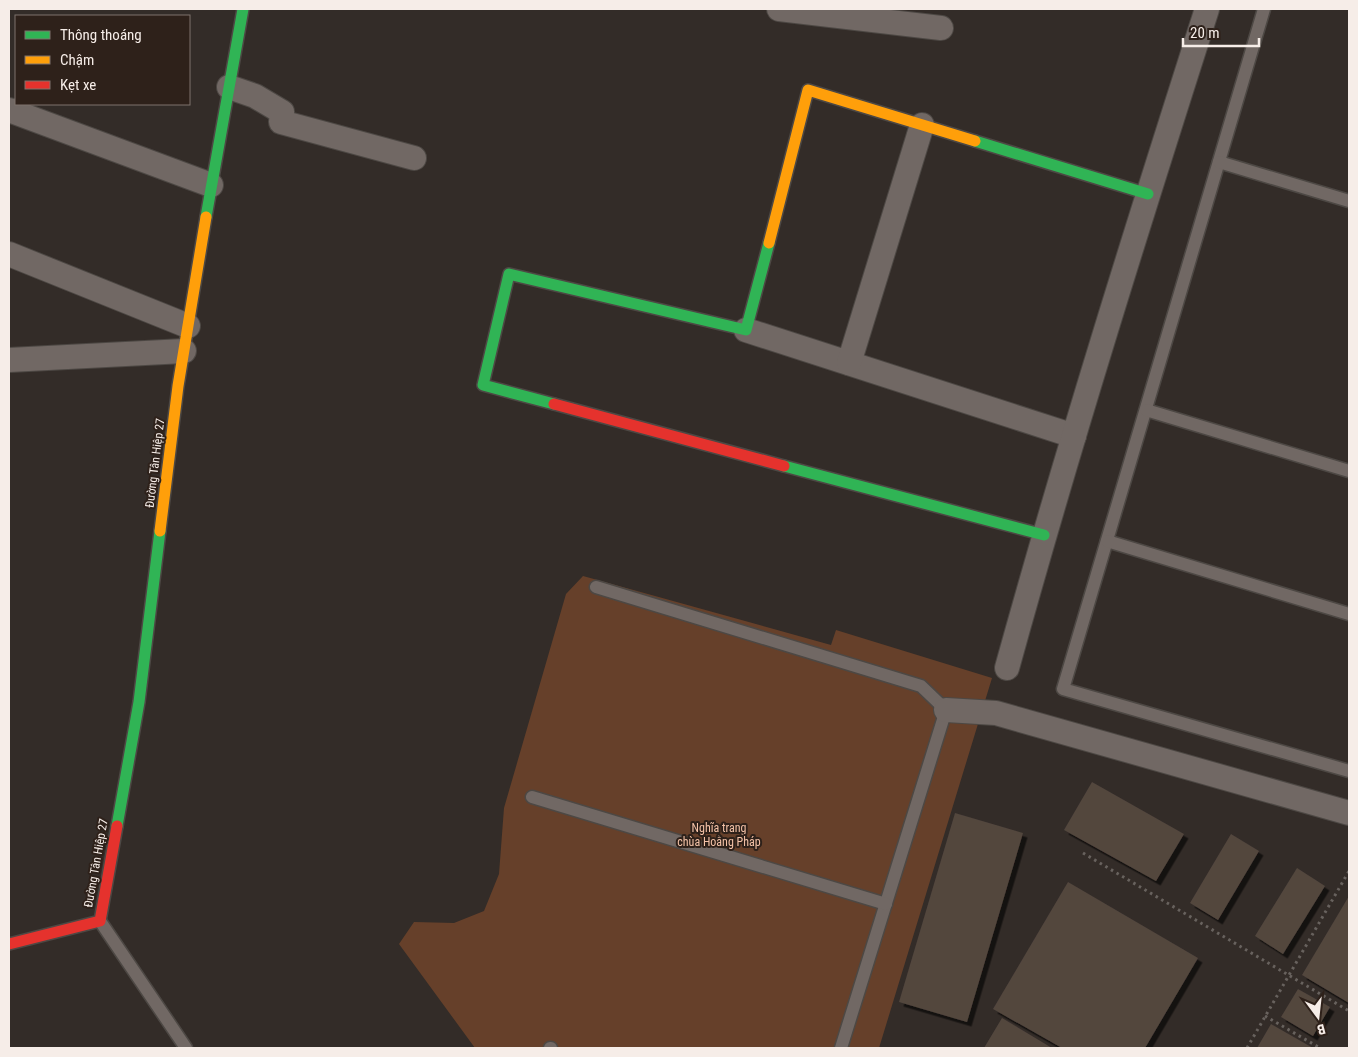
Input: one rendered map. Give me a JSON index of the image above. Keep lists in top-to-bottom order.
{
  "streets": {
    "street": ["Đường Tân Hiệp 27"]
  },
  "parks": ["Nghĩa trang chùa Hoằng Pháp"],
  "legend": ["Thông thoáng", "Chậm", "Kẹt xe"],
  "scale_bar": "20 m",
  "north": "bottom"
}
